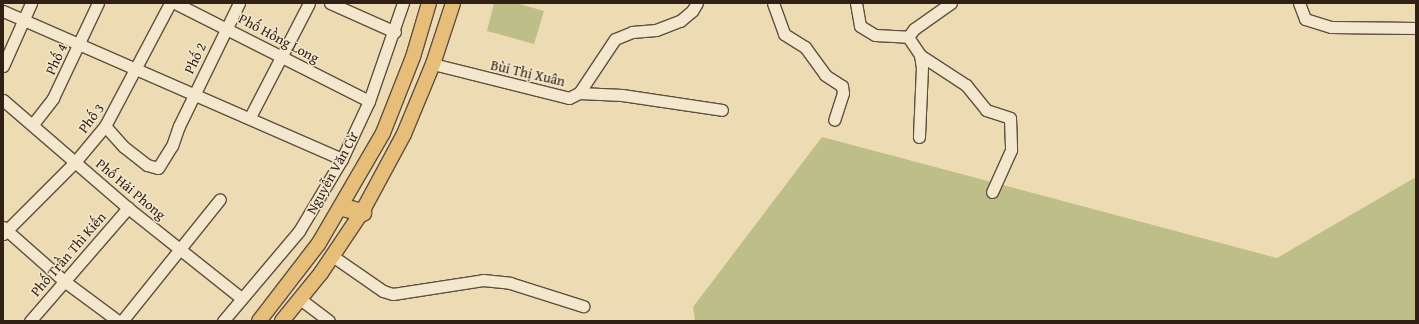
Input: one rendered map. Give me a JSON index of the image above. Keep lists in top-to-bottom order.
{
  "streets": {
    "main road": ["Nguyễn Văn Cừ"],
    "street": [
      "Phố Hồng Long",
      "Phố 2",
      "Phố 4",
      "Bùi Thị Xuân",
      "Phố 3",
      "Phố Hải Phong",
      "Phố Trần Thì Kiến"
    ]
  },
  "crossings": [
    ["Phố Hồng Long", "Phố 2"],
    ["Phố Hồng Long", "Nguyễn Văn Cừ"],
    ["Phố 2", "Phố 3"],
    ["Phố 4", "Phố Hải Phong"],
    ["Phố 3", "Phố Hải Phong"],
    ["Nguyễn Văn Cừ", "Phố Hải Phong"],
    ["Phố Hải Phong", "Phố Trần Thì Kiến"]
  ]
}
